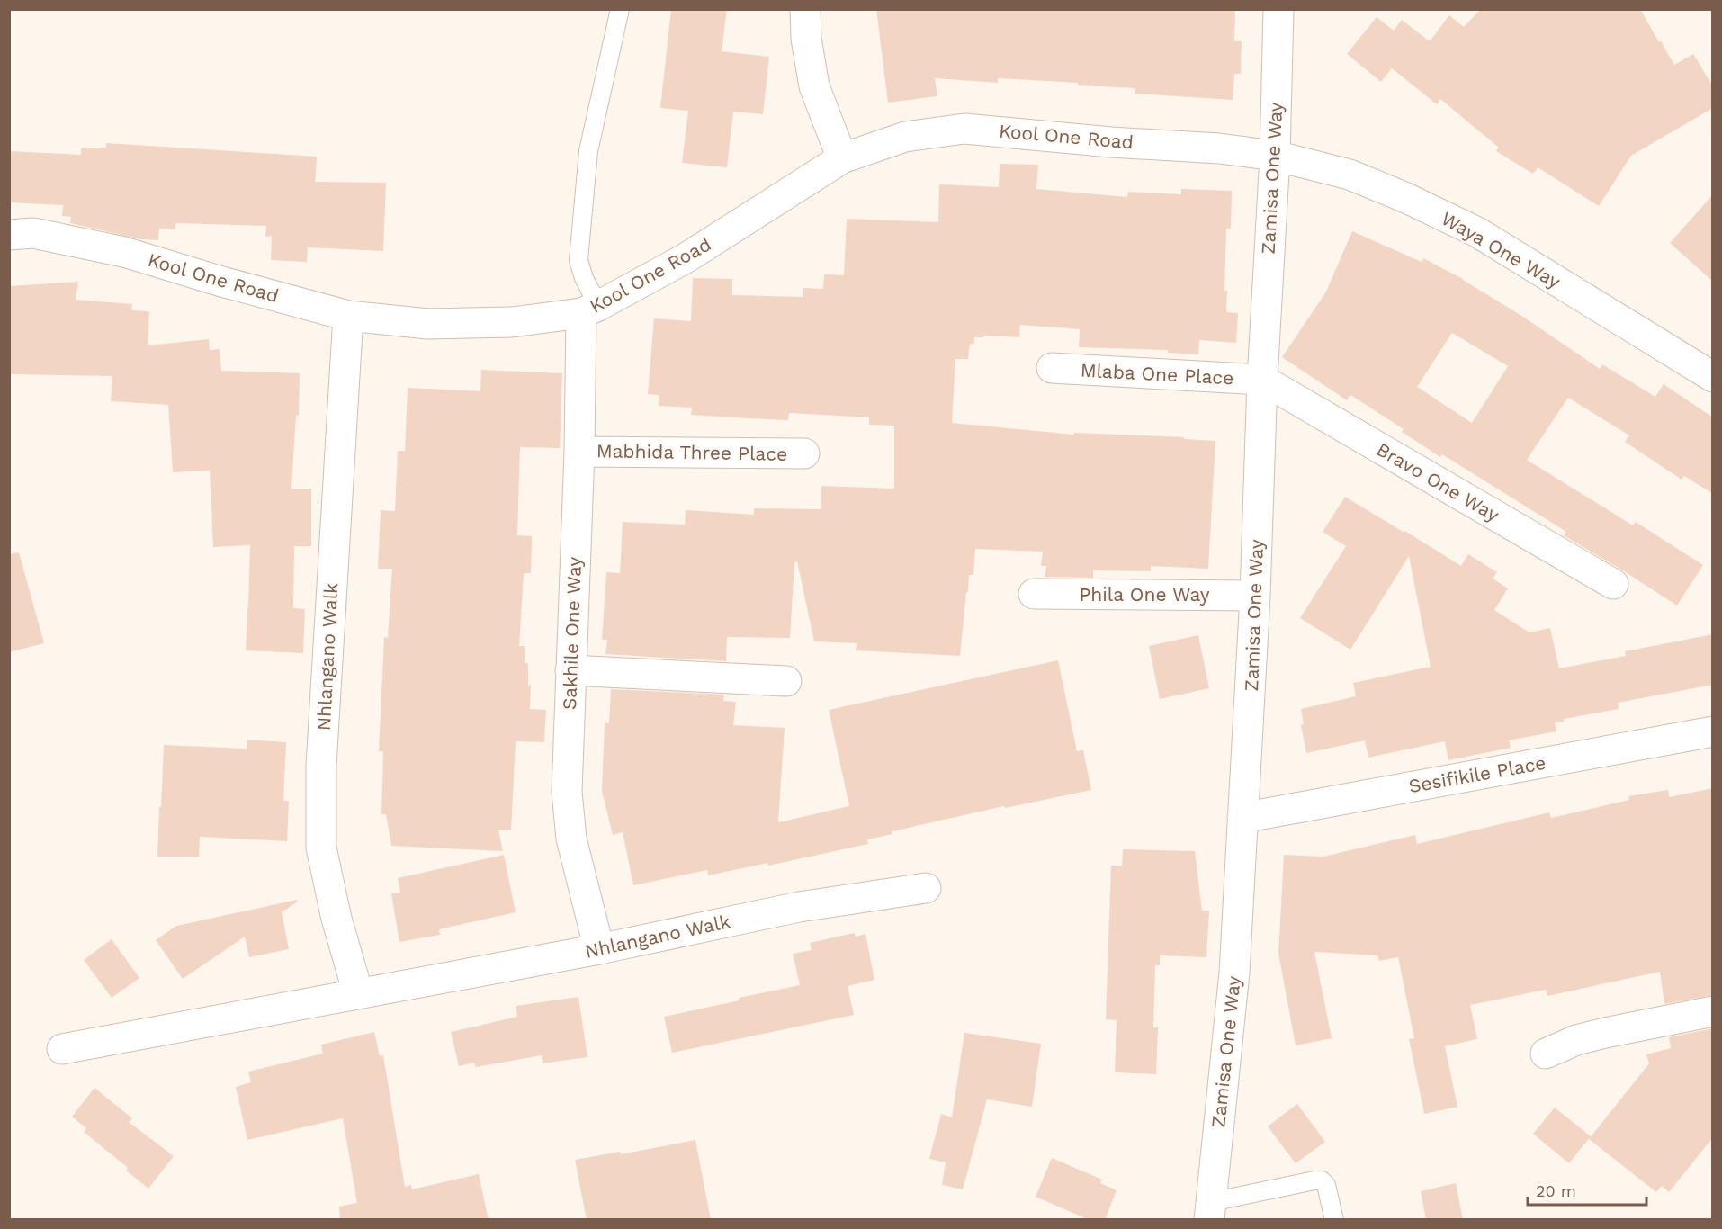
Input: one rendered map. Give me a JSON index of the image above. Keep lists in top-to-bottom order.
{
  "streets": {
    "street": [
      "Kool One Road",
      "Zamisa One Way",
      "Waya One Way",
      "Mlaba One Place",
      "Mabhida Three Place",
      "Bravo One Way",
      "Phila One Way",
      "Sakhile One Way",
      "Nhlangano Walk",
      "Sesifikile Place"
    ]
  },
  "crossings": [
    ["Kool One Road", "Zamisa One Way"],
    ["Kool One Road", "Waya One Way"],
    ["Kool One Road", "Sakhile One Way"],
    ["Kool One Road", "Nhlangano Walk"],
    ["Zamisa One Way", "Waya One Way"],
    ["Zamisa One Way", "Mlaba One Place"],
    ["Zamisa One Way", "Bravo One Way"],
    ["Zamisa One Way", "Phila One Way"],
    ["Zamisa One Way", "Sesifikile Place"],
    ["Mlaba One Place", "Bravo One Way"],
    ["Mabhida Three Place", "Sakhile One Way"],
    ["Sakhile One Way", "Nhlangano Walk"]
  ],
  "scale_bar": "20 m"
}
